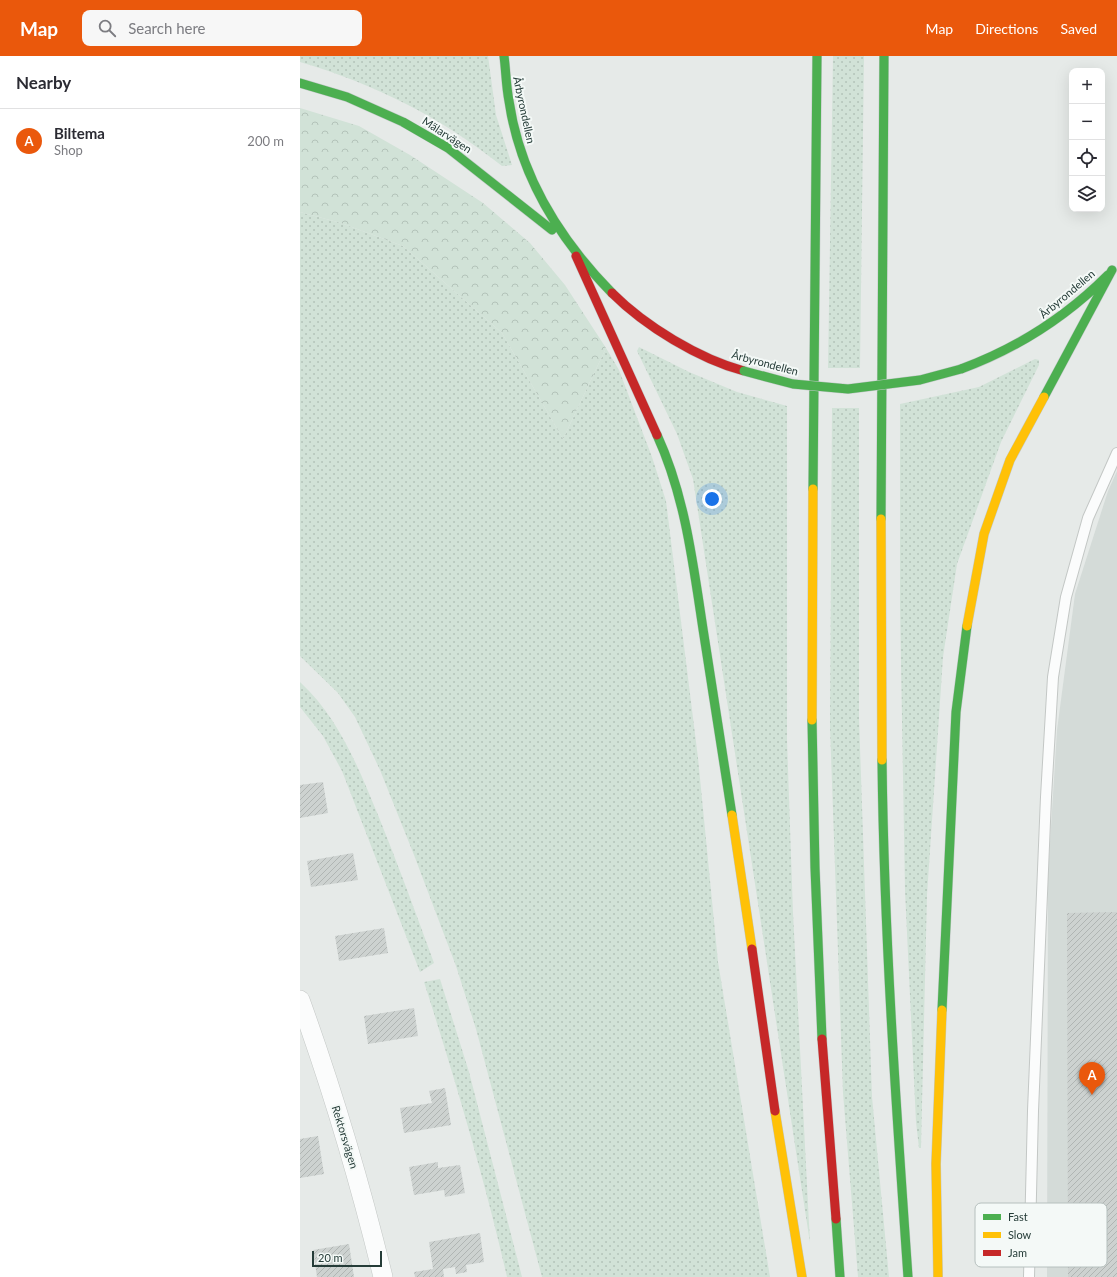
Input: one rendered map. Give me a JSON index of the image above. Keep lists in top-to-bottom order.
{
  "streets": {
    "main road": ["Årbyrondellen", "Mälarvägen"],
    "street": ["Rektorsvägen"]
  },
  "crossings": [
    ["Årbyrondellen", "Mälarvägen"]
  ],
  "legend": ["Fast", "Slow", "Jam"],
  "scale_bar": "20 m",
  "page": {
    "header": "Map",
    "search": "Search here",
    "nav": ["Map", "Directions", "Saved"],
    "heading": "Nearby",
    "map_buttons": ["+", "−"],
    "list": [
      {
        "mark": "A",
        "name": "Biltema",
        "note": "Shop",
        "value": "200 m"
      }
    ],
    "pins": "A",
    "scale": "20 m"
  }
}
